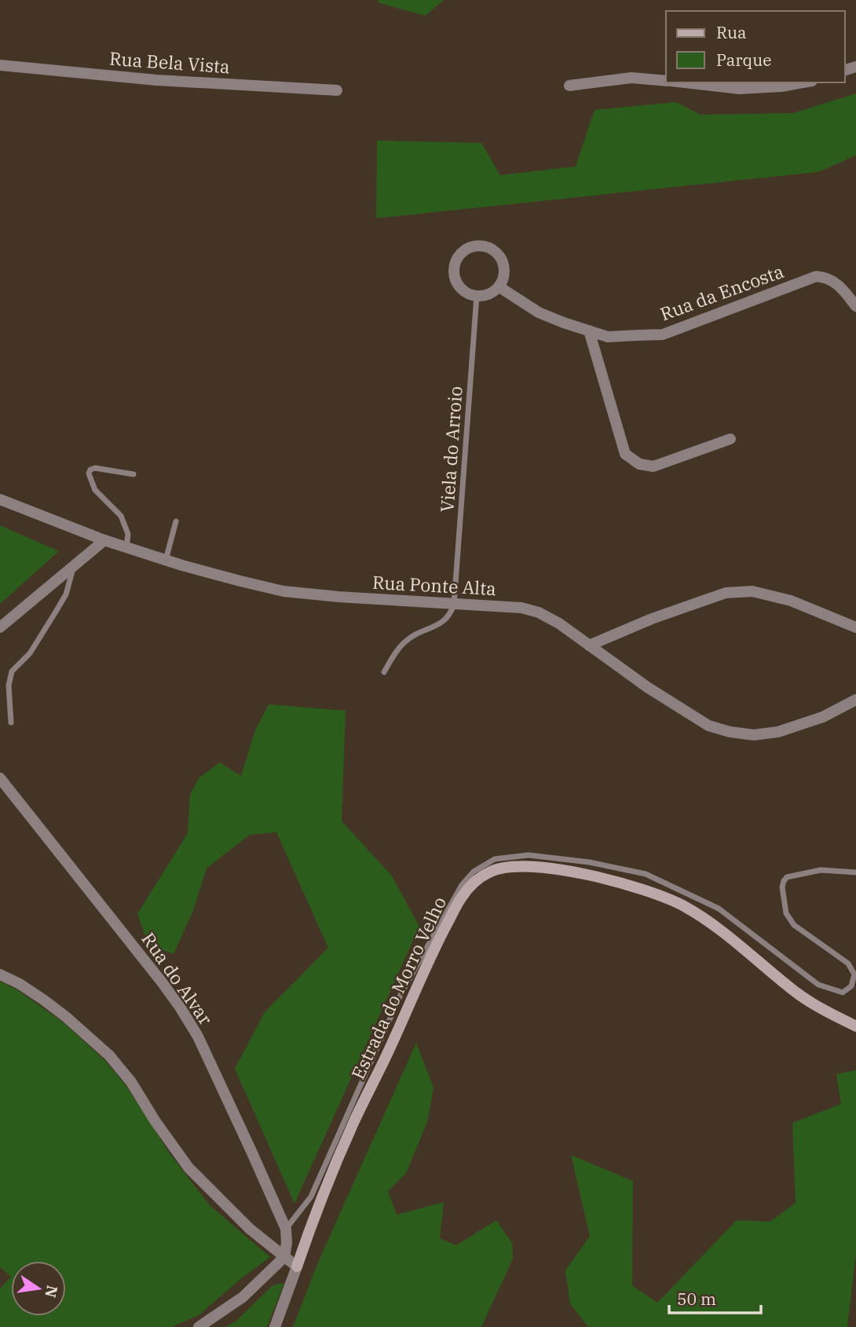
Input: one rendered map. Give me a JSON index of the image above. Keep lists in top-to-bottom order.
{
  "streets": {
    "street": [
      "Rua Bela Vista",
      "Rua da Encosta",
      "Rua Ponte Alta",
      "Rua do Alvar",
      "Estrada do Morro Velho"
    ],
    "lane": ["Viela do Arroio"]
  },
  "crossings": [
    ["Rua da Encosta", "Viela do Arroio"],
    ["Viela do Arroio", "Rua Ponte Alta"]
  ],
  "legend": ["Rua", "Parque"],
  "scale_bar": "50 m",
  "north": "right"
}
